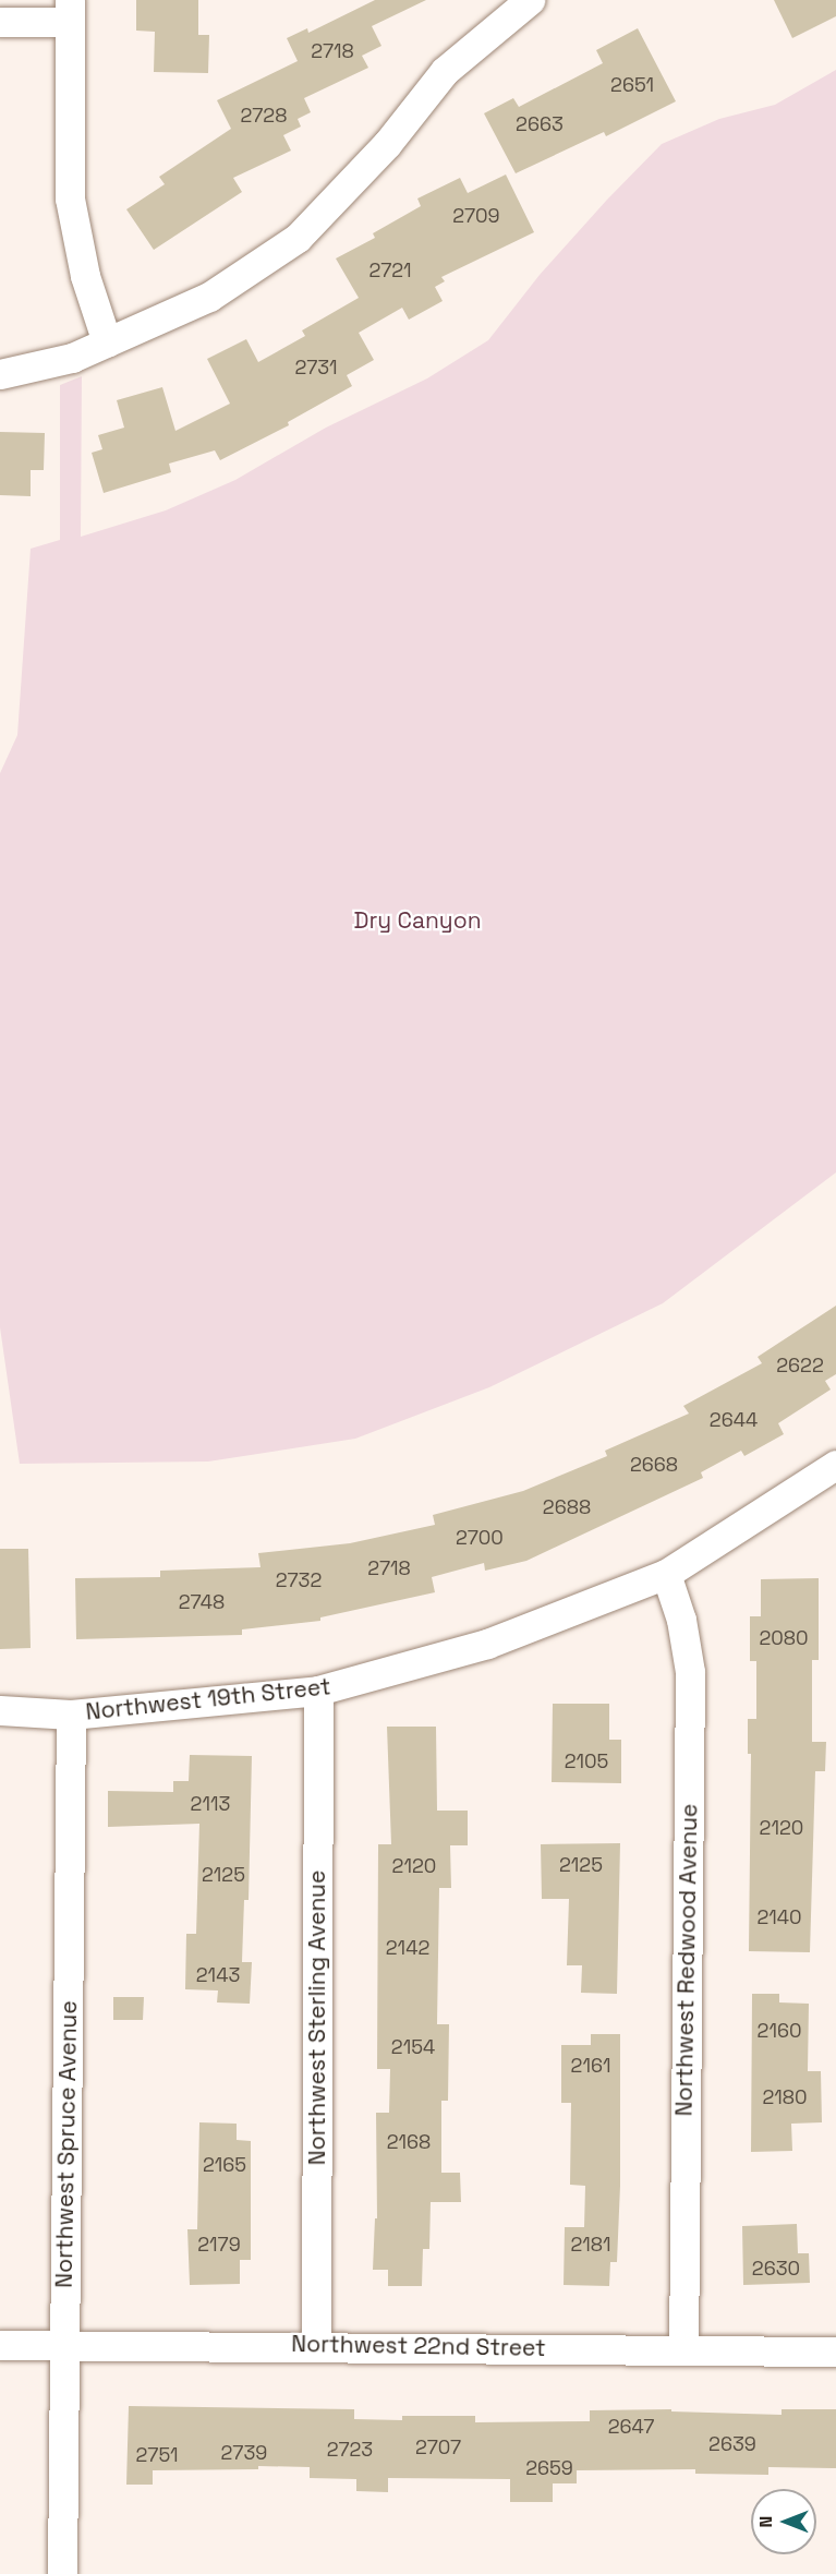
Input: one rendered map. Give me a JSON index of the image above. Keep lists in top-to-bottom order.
{
  "streets": {
    "street": [
      "Northwest 19th Street",
      "Northwest Redwood Avenue",
      "Northwest Sterling Avenue",
      "Northwest Spruce Avenue",
      "Northwest 22nd Street"
    ]
  },
  "crossings": [
    ["Northwest 19th Street", "Northwest Redwood Avenue"],
    ["Northwest 19th Street", "Northwest Sterling Avenue"],
    ["Northwest 19th Street", "Northwest Spruce Avenue"],
    ["Northwest Redwood Avenue", "Northwest 22nd Street"],
    ["Northwest Sterling Avenue", "Northwest 22nd Street"],
    ["Northwest Spruce Avenue", "Northwest 22nd Street"]
  ],
  "parks": ["Dry Canyon"],
  "house_numbers": [
    "2718",
    "2651",
    "2728",
    "2663",
    "2709",
    "2721",
    "2731",
    "2622",
    "2644",
    "2668",
    "2688",
    "2700",
    "2718",
    "2732",
    "2748",
    "2080",
    "2105",
    "2113",
    "2120",
    "2125",
    "2120",
    "2125",
    "2140",
    "2142",
    "2143",
    "2160",
    "2154",
    "2161",
    "2180",
    "2168",
    "2165",
    "2179",
    "2181",
    "2630",
    "2647",
    "2639",
    "2707",
    "2723",
    "2739",
    "2751",
    "2659"
  ],
  "north": "left"
}
